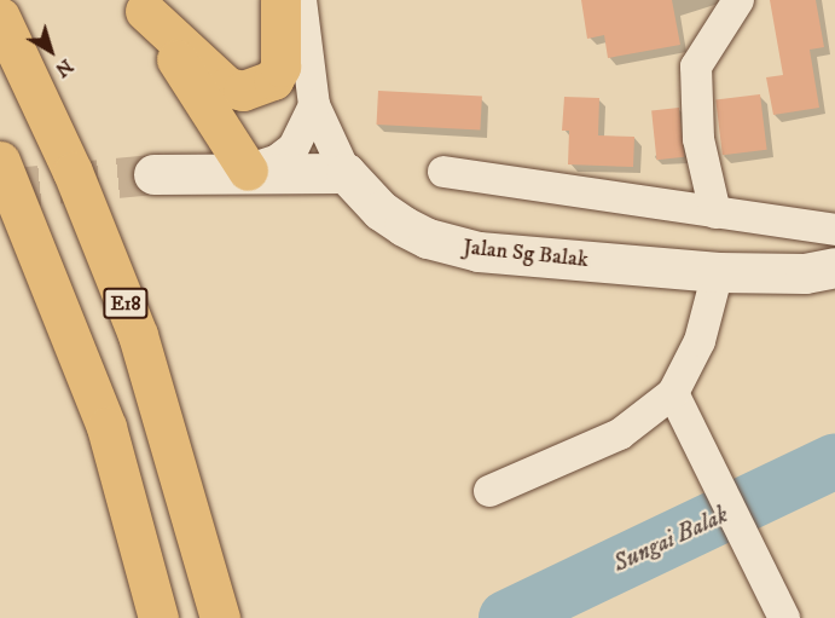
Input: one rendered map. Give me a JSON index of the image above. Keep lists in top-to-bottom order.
{
  "streets": {
    "highway": ["E18"],
    "street": ["Jalan Sg Balak"]
  },
  "water": ["Sungai Balak"],
  "north": "bottom right"
}
